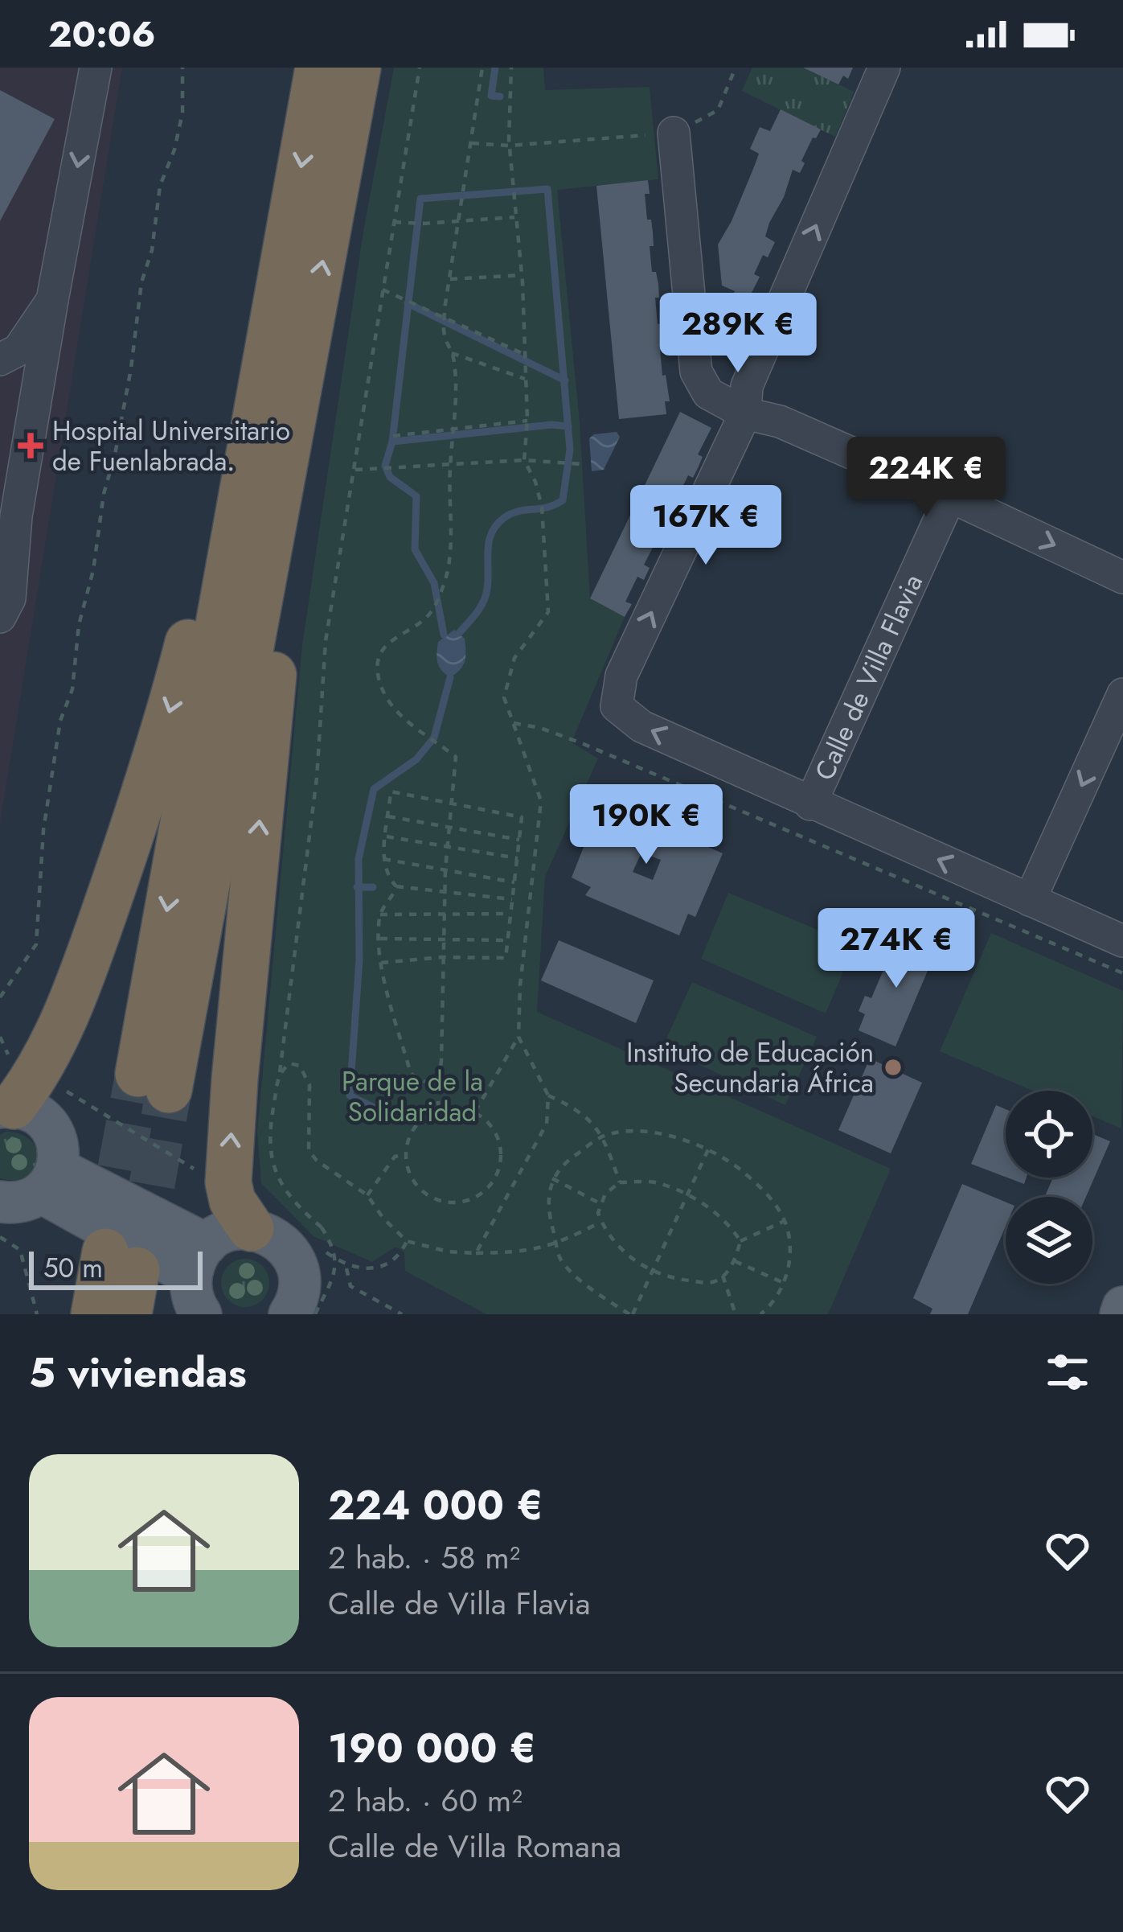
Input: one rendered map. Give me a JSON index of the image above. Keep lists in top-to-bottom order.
{
  "streets": {
    "street": ["Calle de Villa Flavia"]
  },
  "parks": ["Parque de la Solidaridad"],
  "places": {
    "health": ["Hospital Universitario de Fuenlabrada."],
    "other": ["Instituto de Educación Secundaria África"]
  },
  "scale_bar": "50 m",
  "page": {
    "status": "20:06",
    "price": [
      "289K €",
      "224K €",
      "167K €",
      "190K €",
      "274K €"
    ],
    "scale": "50 m",
    "heading": "5 viviendas",
    "list": [
      {
        "name": "224 000 €",
        "note": "2 hab. · 58 m² · Calle de Villa Flavia"
      },
      {
        "name": "190 000 €",
        "note": "2 hab. · 60 m² · Calle de Villa Romana"
      }
    ]
  }
}
